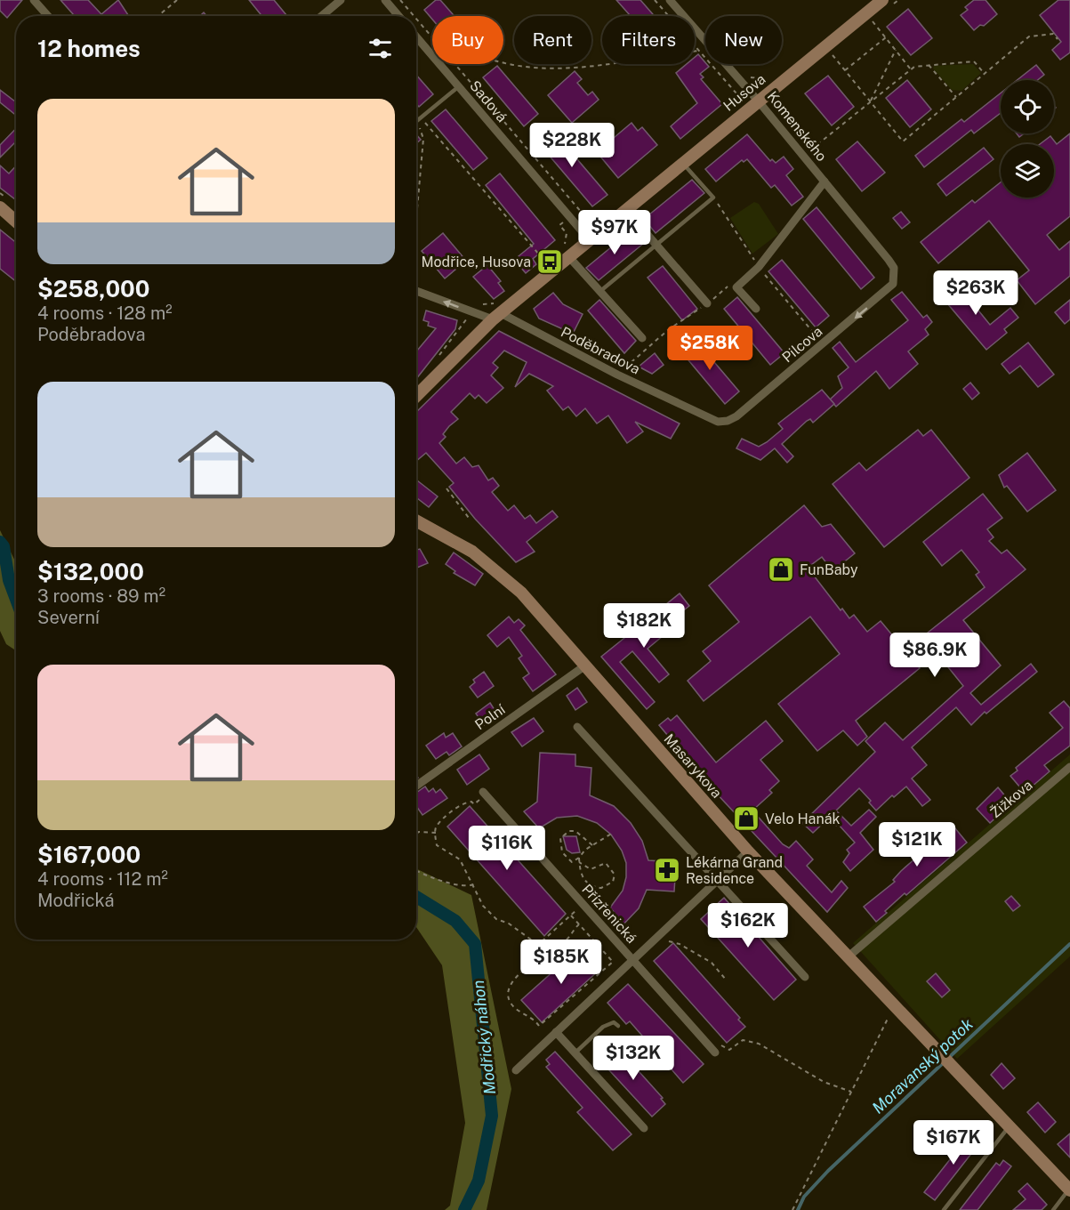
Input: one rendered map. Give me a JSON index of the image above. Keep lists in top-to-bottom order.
{
  "streets": {
    "street": [
      "Husova",
      "Sadová",
      "Komenského",
      "Pilcova",
      "Poděbradova",
      "Polní",
      "Masarykova",
      "Žižkova",
      "Přízřenická"
    ]
  },
  "crossings": [
    ["Husova", "Sadová"],
    ["Husova", "Komenského"],
    ["Husova", "Poděbradova"],
    ["Komenského", "Pilcova"],
    ["Pilcova", "Poděbradova"],
    ["Polní", "Masarykova"],
    ["Masarykova", "Žižkova"]
  ],
  "one_way": ["Pilcova"],
  "water": ["Modřický náhon", "Moravanský potok"],
  "places": {
    "bus stop": ["Modřice, Husova"],
    "shop": ["FunBaby", "Velo Hanák"],
    "pharmacy": ["Lékárna Grand Residence"]
  },
  "page": {
    "chip": [
      "Buy",
      "Rent",
      "Filters",
      "New"
    ],
    "heading": "12 homes",
    "list": [
      {
        "name": "$258,000",
        "note": "4 rooms · 128 m² · Poděbradova"
      },
      {
        "name": "$132,000",
        "note": "3 rooms · 89 m² · Severní"
      },
      {
        "name": "$167,000",
        "note": "4 rooms · 112 m² · Modřická"
      }
    ],
    "price": [
      "$228K",
      "$97K",
      "$263K",
      "$258K",
      "$182K",
      "$86.9K",
      "$121K",
      "$116K",
      "$162K",
      "$185K",
      "$132K",
      "$167K"
    ]
  }
}
